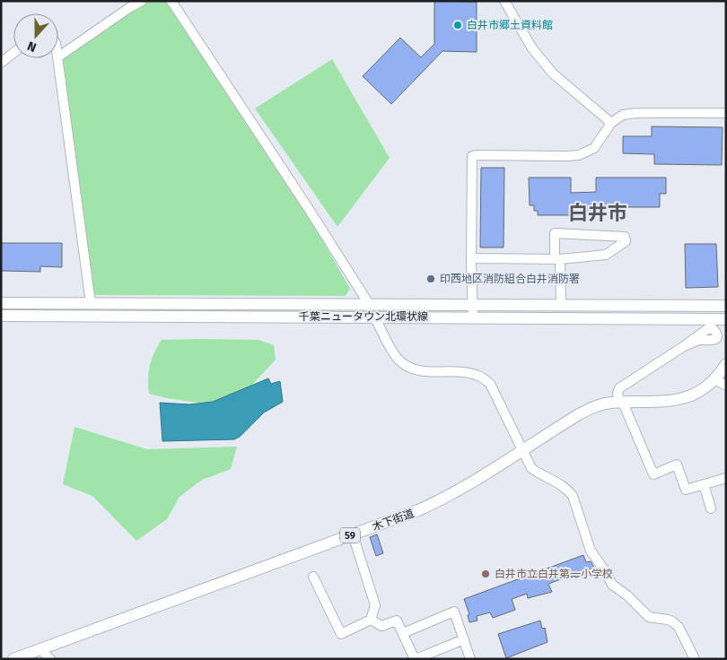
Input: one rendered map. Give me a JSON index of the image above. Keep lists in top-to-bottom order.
{
  "streets": {
    "main road": ["千葉ニュータウン北環状線", "木下街道", "59"]
  },
  "districts": ["白井市"],
  "places": ["白井市郷土資料館", "印西地区消防組合白井消防署", "白井市立白井第一小学校"],
  "north": "bottom"
}
